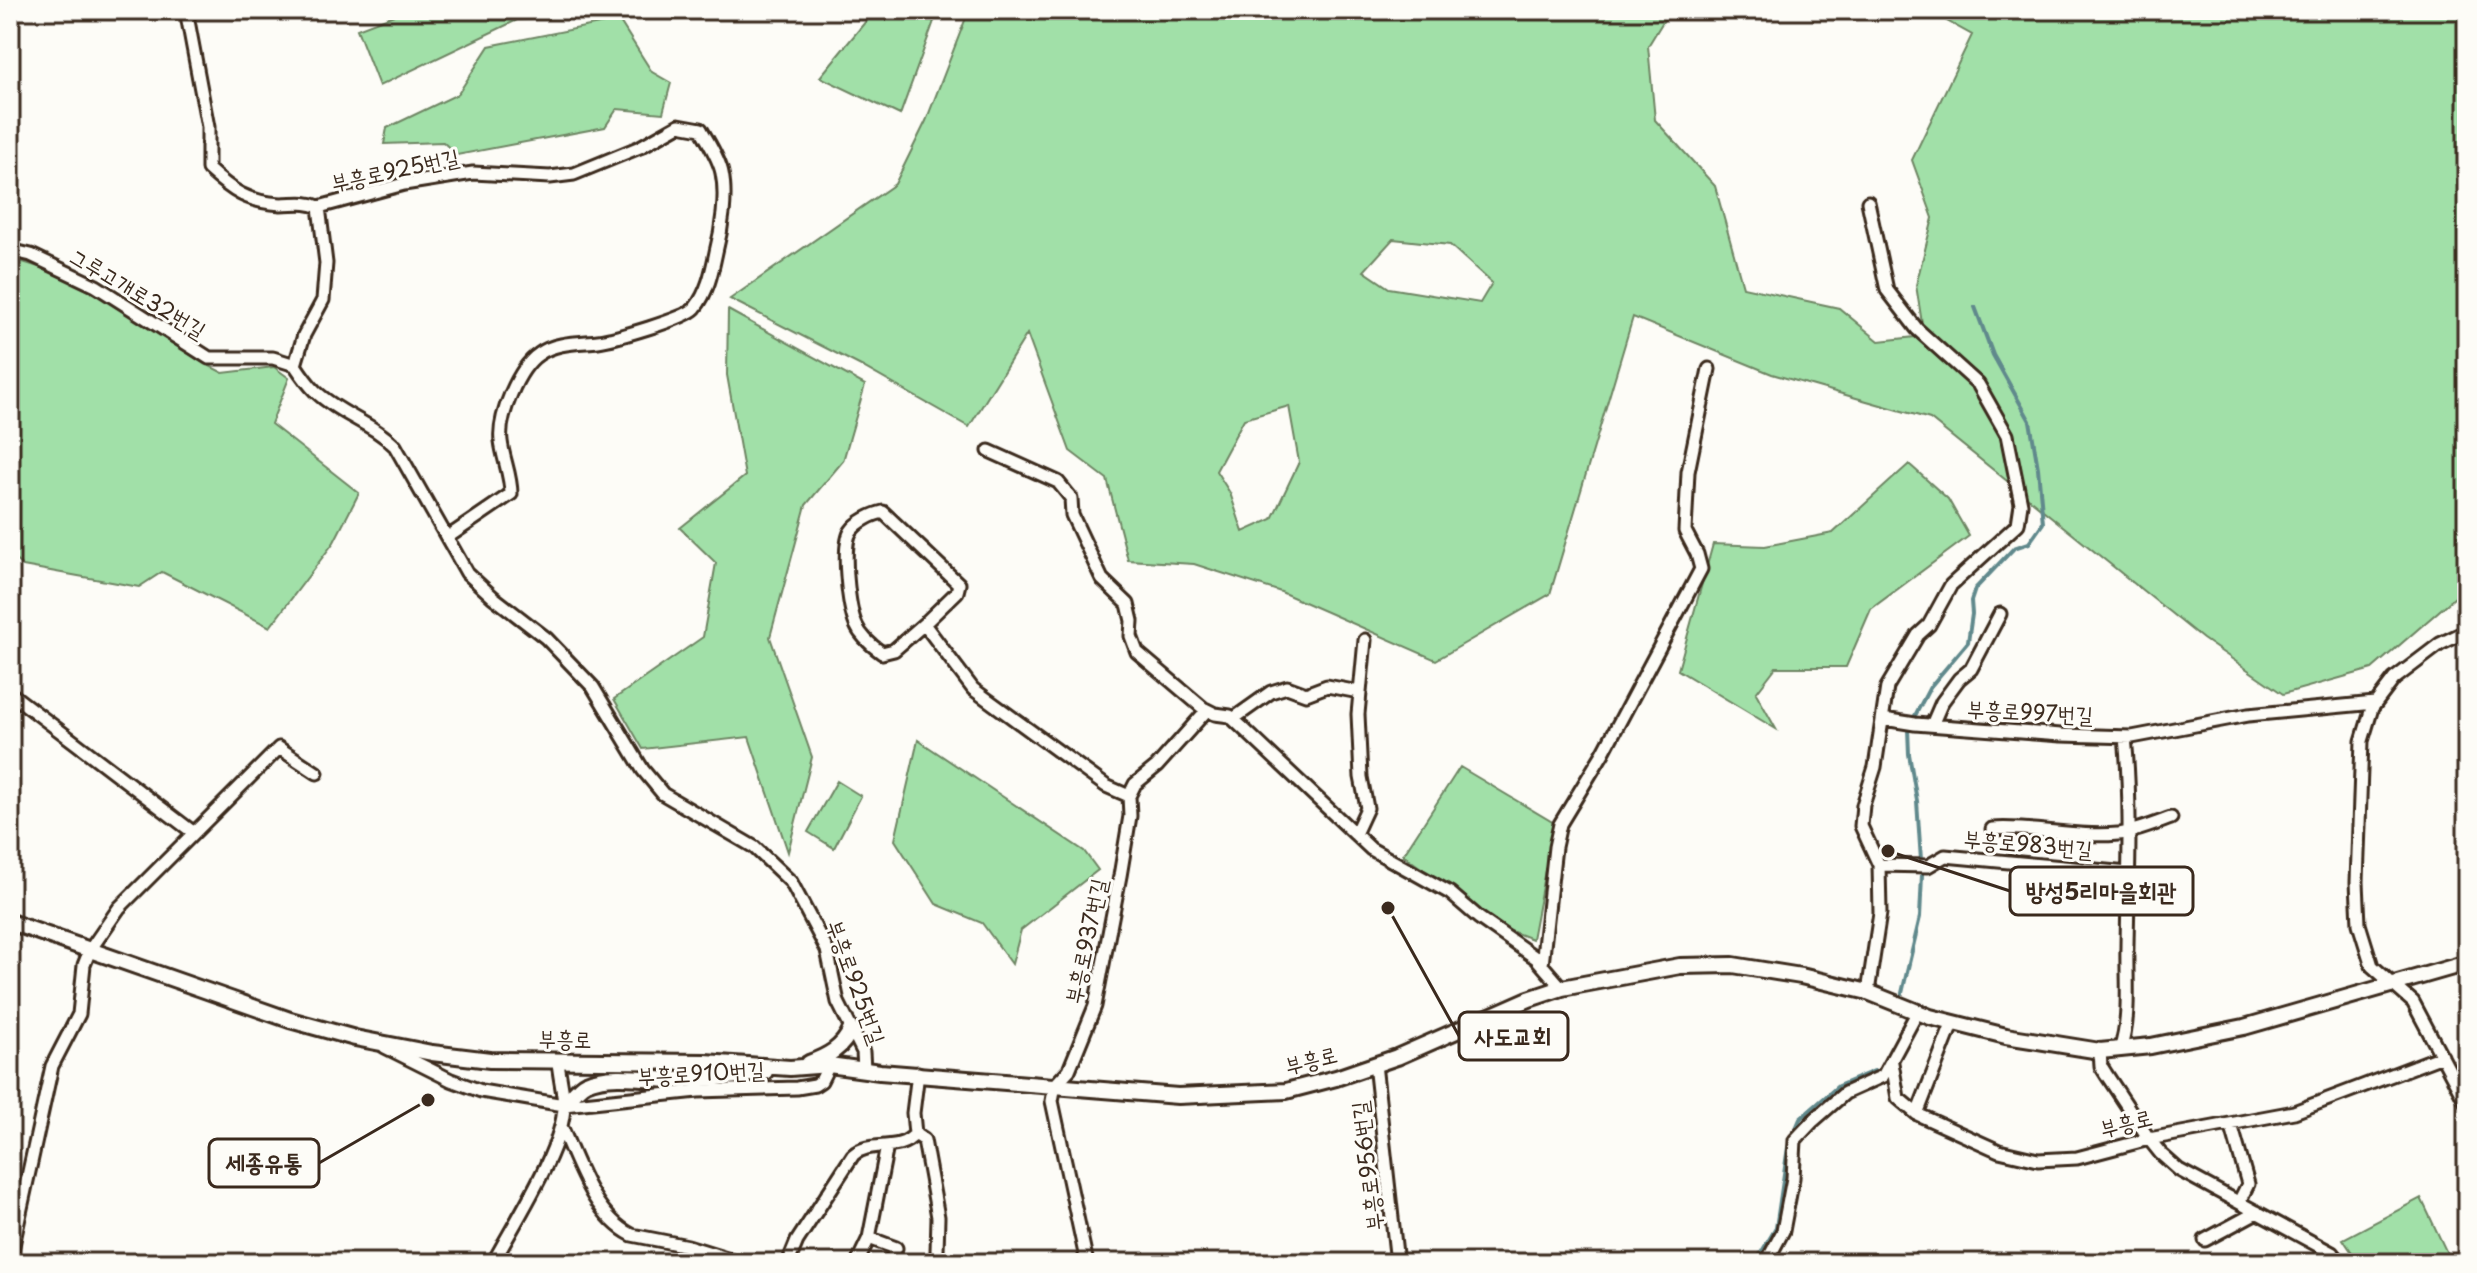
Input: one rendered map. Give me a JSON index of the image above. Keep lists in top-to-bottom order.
{
  "streets": {
    "main road": ["부흥로"],
    "street": [
      "부흥로925번길",
      "그루고개로32번길",
      "부흥로997번길",
      "부흥로983번길",
      "부흥로937번길",
      "부흥로910번길",
      "부흥로956번길"
    ]
  },
  "crossings": [
    ["부흥로925번길", "그루고개로32번길"],
    ["부흥로925번길", "부흥로"],
    ["부흥로937번길", "부흥로"],
    ["부흥로", "부흥로910번길"],
    ["부흥로", "부흥로956번길"]
  ],
  "places": ["방성5리마을회관", "사도교회", "세종유통"]
}
